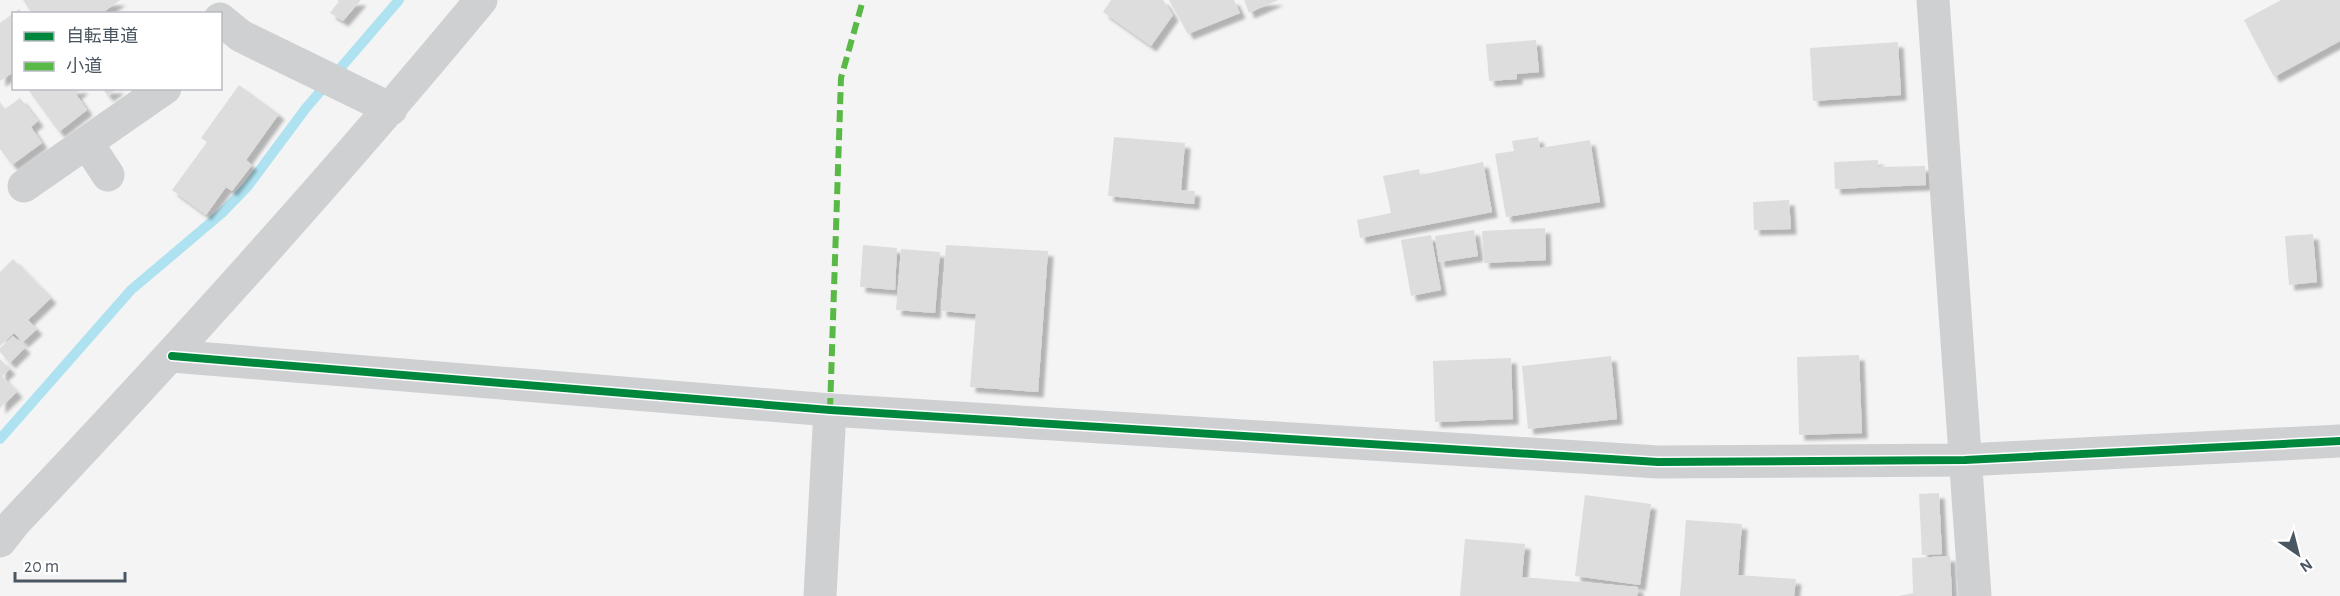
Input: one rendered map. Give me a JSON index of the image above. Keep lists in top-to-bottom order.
{
  "legend": ["自転車道", "小道"],
  "scale_bar": "20 m",
  "north": "bottom right"
}
